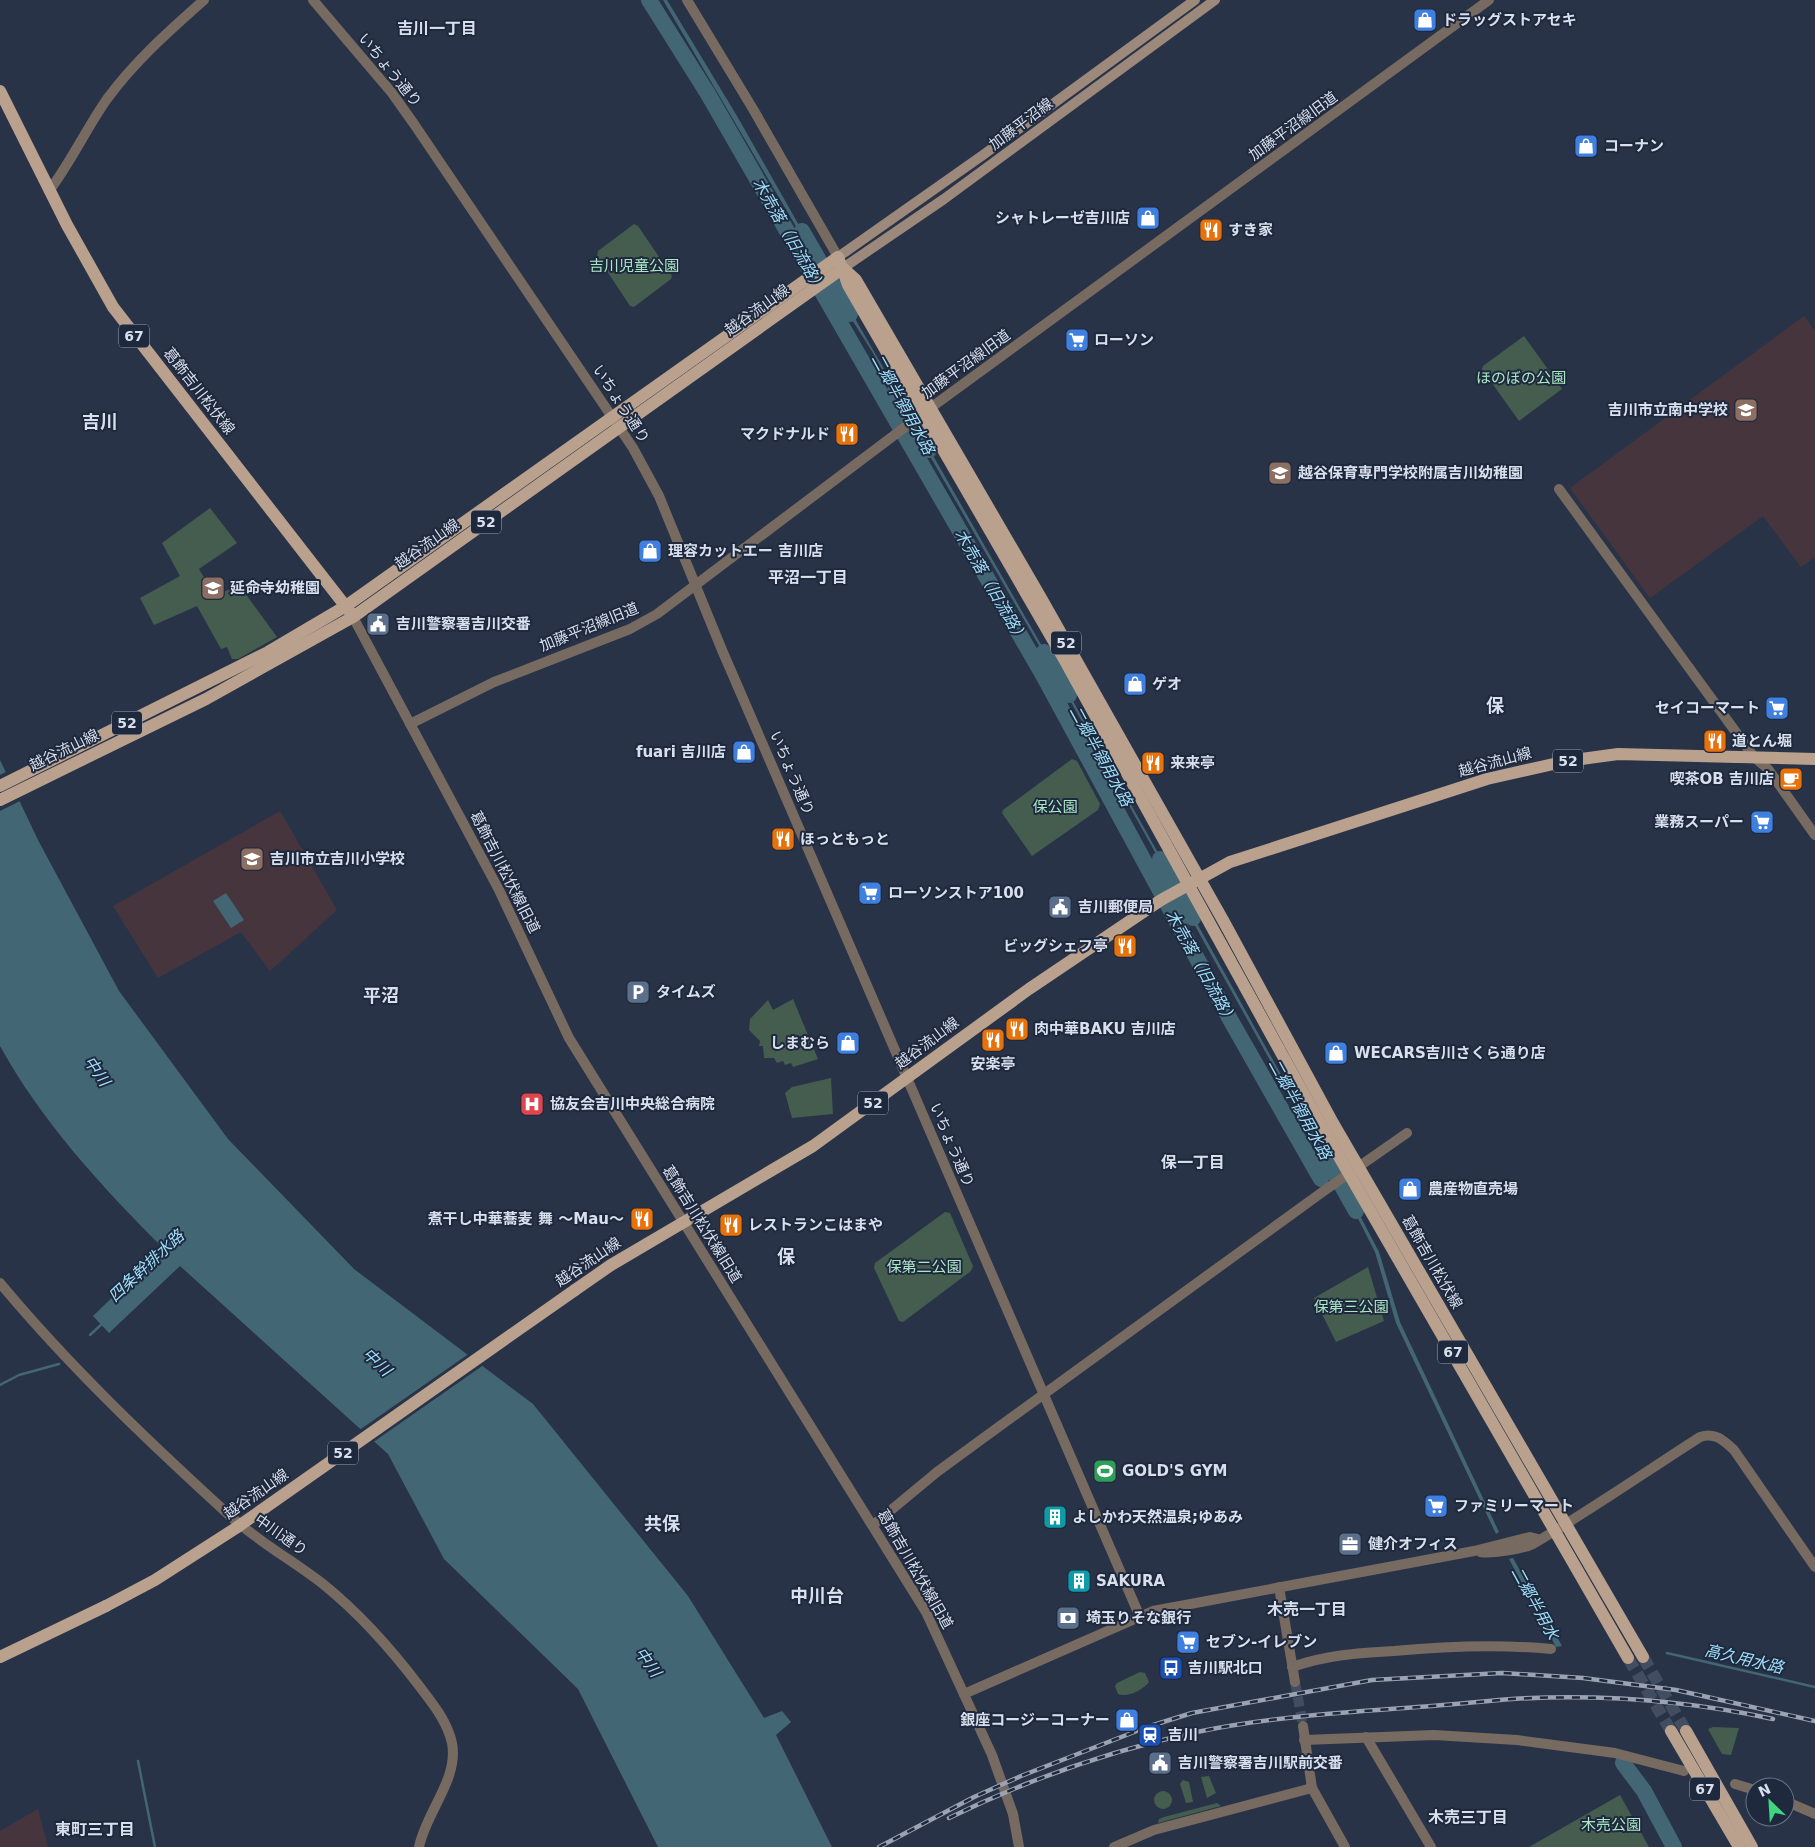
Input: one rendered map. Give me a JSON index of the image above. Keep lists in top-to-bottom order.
{
  "streets": {
    "main road": [
      "加藤平沼線",
      "越谷流山線",
      "67",
      "葛飾吉川松伏線",
      "52"
    ],
    "street": [
      "いちょう通り",
      "加藤平沼線旧道",
      "葛飾吉川松伏線旧道",
      "中川通り"
    ]
  },
  "crossings": [
    ["いちょう通り", "加藤平沼線旧道"],
    ["いちょう通り", "越谷流山線"],
    ["加藤平沼線", "越谷流山線"],
    ["加藤平沼線", "52"],
    ["加藤平沼線旧道", "52"],
    ["加藤平沼線旧道", "葛飾吉川松伏線旧道"],
    ["越谷流山線", "葛飾吉川松伏線"],
    ["越谷流山線", "52"],
    ["越谷流山線", "葛飾吉川松伏線旧道"],
    ["葛飾吉川松伏線", "52"],
    ["葛飾吉川松伏線", "葛飾吉川松伏線旧道"]
  ],
  "districts": [
    "吉川一丁目",
    "吉川",
    "平沼一丁目",
    "保",
    "平沼",
    "保一丁目",
    "保",
    "共保",
    "中川台",
    "木売一丁目",
    "木売三丁目",
    "東町三丁目"
  ],
  "water": [
    "木売落（旧流路）",
    "二郷半領用水路",
    "中川",
    "四条幹排水路",
    "二郷半用水",
    "高久用水路"
  ],
  "parks": [
    "吉川児童公園",
    "ほのぼの公園",
    "保公園",
    "保第二公園",
    "保第三公園",
    "木売公園"
  ],
  "places": {
    "shop": [
      "ドラッグストアセキ",
      "コーナン",
      "シャトレーゼ吉川店",
      "理容カットエー 吉川店",
      "ゲオ",
      "fuari 吉川店",
      "しまむら",
      "WECARS吉川さくら通り店",
      "農産物直売場",
      "銀座コージーコーナー"
    ],
    "restaurant": [
      "すき家",
      "マクドナルド",
      "道とん堀",
      "来来亭",
      "ほっともっと",
      "ビッグシェフ亭",
      "肉中華BAKU 吉川店",
      "安楽亭",
      "煮干し中華蕎麦 舞 〜Mau〜",
      "レストランこはまや"
    ],
    "supermarket": [
      "ローソン",
      "セイコーマート",
      "業務スーパー",
      "ローソンストア100",
      "ファミリーマート",
      "セブン-イレブン"
    ],
    "school or university": [
      "吉川市立南中学校",
      "越谷保育専門学校附属吉川幼稚園",
      "延命寺幼稚園",
      "吉川市立吉川小学校"
    ],
    "public building": ["吉川警察署吉川交番", "吉川郵便局", "吉川警察署吉川駅前交番"],
    "cafe": ["喫茶OB 吉川店"],
    "parking": ["タイムズ"],
    "hospital": ["協友会吉川中央総合病院"],
    "sports": ["GOLD'S GYM"],
    "building": ["よしかわ天然温泉;ゆあみ", "SAKURA"],
    "office": ["健介オフィス"],
    "bank": ["埼玉りそな銀行"],
    "bus stop": ["吉川駅北口"],
    "station": ["吉川"]
  },
  "north": "top left"
}
